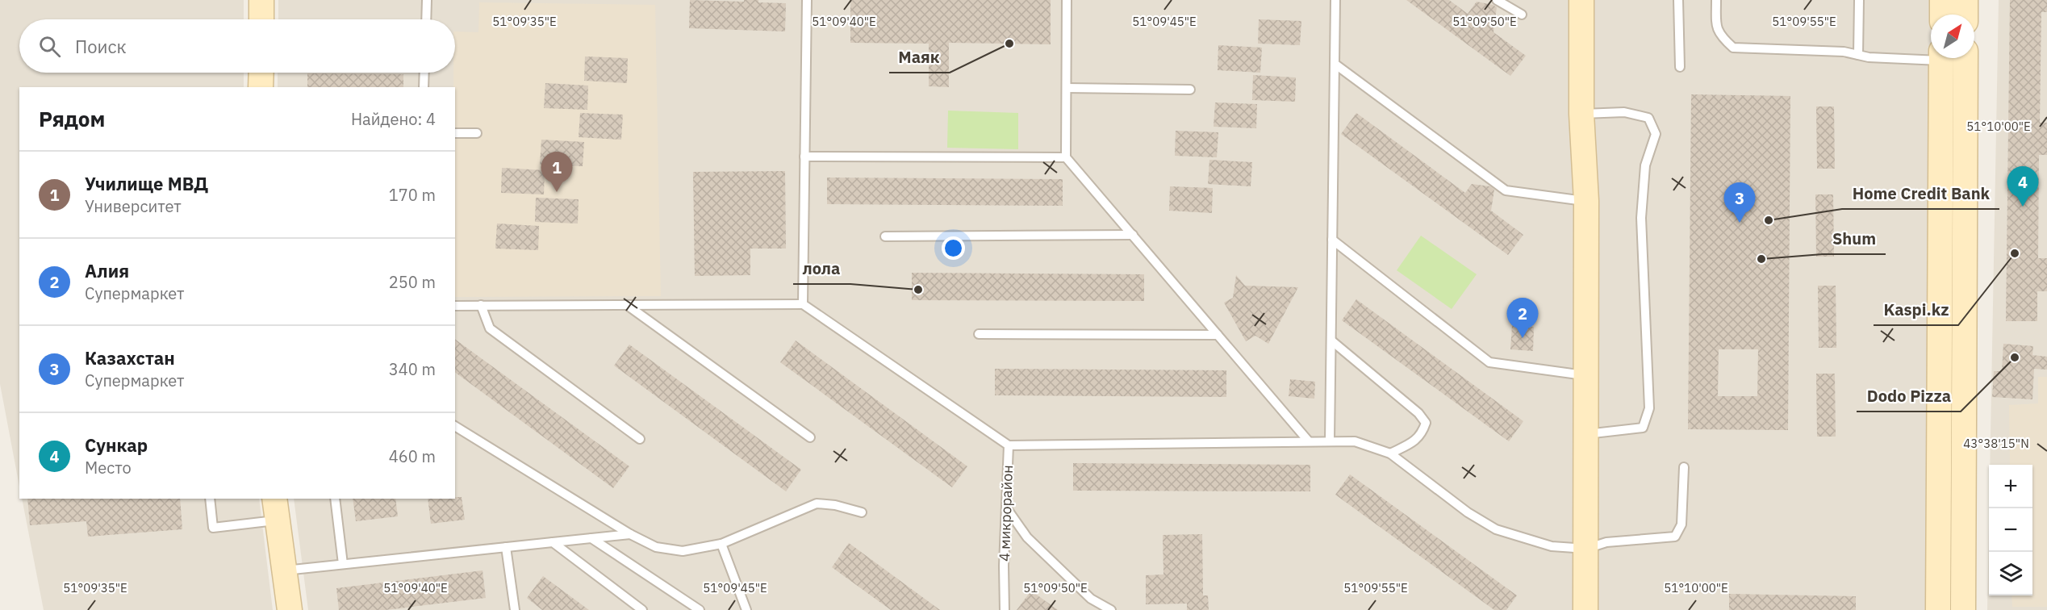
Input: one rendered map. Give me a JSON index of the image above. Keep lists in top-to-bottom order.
{
  "streets": {
    "lane": ["4 микрорайон"]
  },
  "places": [
    "Маяк",
    "Home Credit Bank",
    "Kaspi.kz",
    "Shum",
    "лола",
    "Dodo Pizza"
  ],
  "north": "top right",
  "page": {
    "search": "Поиск",
    "heading": ["Рядом", "Найдено: 4"],
    "list": [
      {
        "mark": "1",
        "name": "Училище МВД",
        "note": "Университет",
        "value": "170 m"
      },
      {
        "mark": "2",
        "name": "Алия",
        "note": "Супермаркет",
        "value": "250 m"
      },
      {
        "mark": "3",
        "name": "Казахстан",
        "note": "Супермаркет",
        "value": "340 m"
      },
      {
        "mark": "4",
        "name": "Сункар",
        "note": "Место",
        "value": "460 m"
      }
    ],
    "pins": [
      "1",
      "4",
      "3",
      "2"
    ],
    "map_buttons": ["+", "−"]
  },
  "coordinates": [
    "51°09'35\"E",
    "51°09'40\"E",
    "51°09'45\"E",
    "51°09'50\"E",
    "51°09'55\"E",
    "51°10'00\"E",
    "43°38'15\"N"
  ]
}
